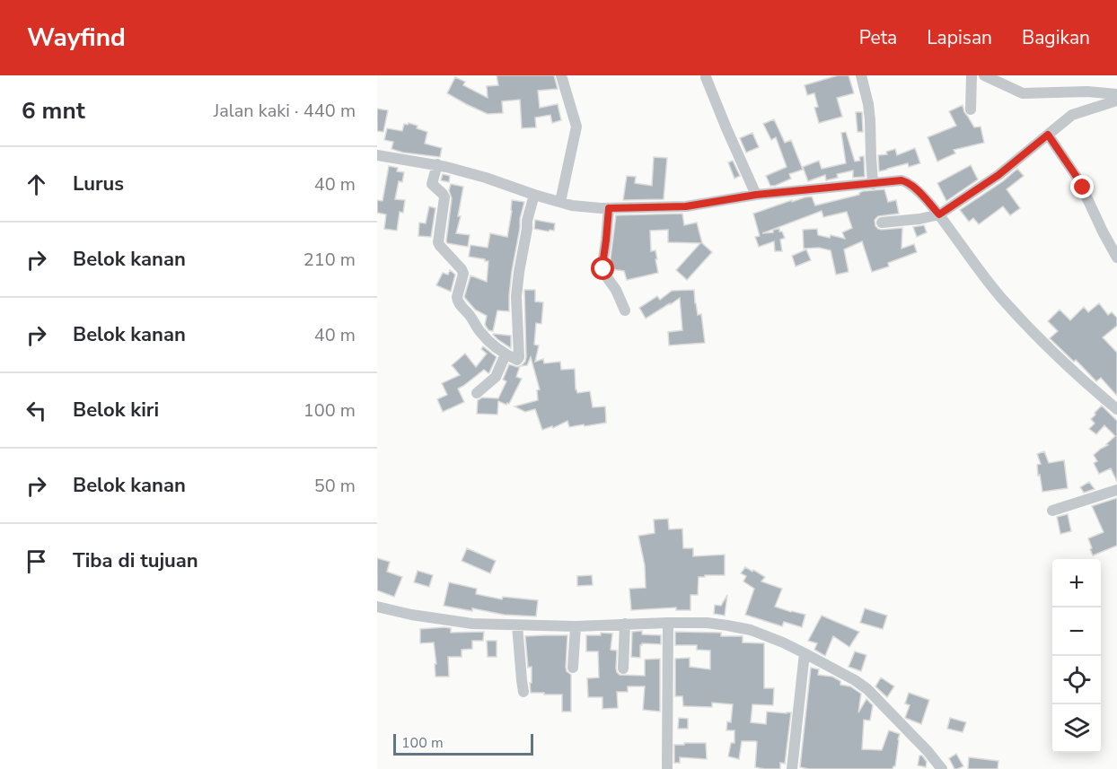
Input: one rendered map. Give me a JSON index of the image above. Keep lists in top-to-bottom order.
{
  "scale_bar": "100 m",
  "page": {
    "header": "Wayfind",
    "nav": ["Peta", "Lapisan", "Bagikan"],
    "heading": ["6 mnt", "Jalan kaki · 440 m"],
    "list": [
      ["Lurus", "40 m"],
      ["Belok kanan", "210 m"],
      ["Belok kanan", "40 m"],
      ["Belok kiri", "100 m"],
      ["Belok kanan", "50 m"],
      "Tiba di tujuan"
    ],
    "map_buttons": ["+", "−"],
    "scale": "100 m"
  }
}
